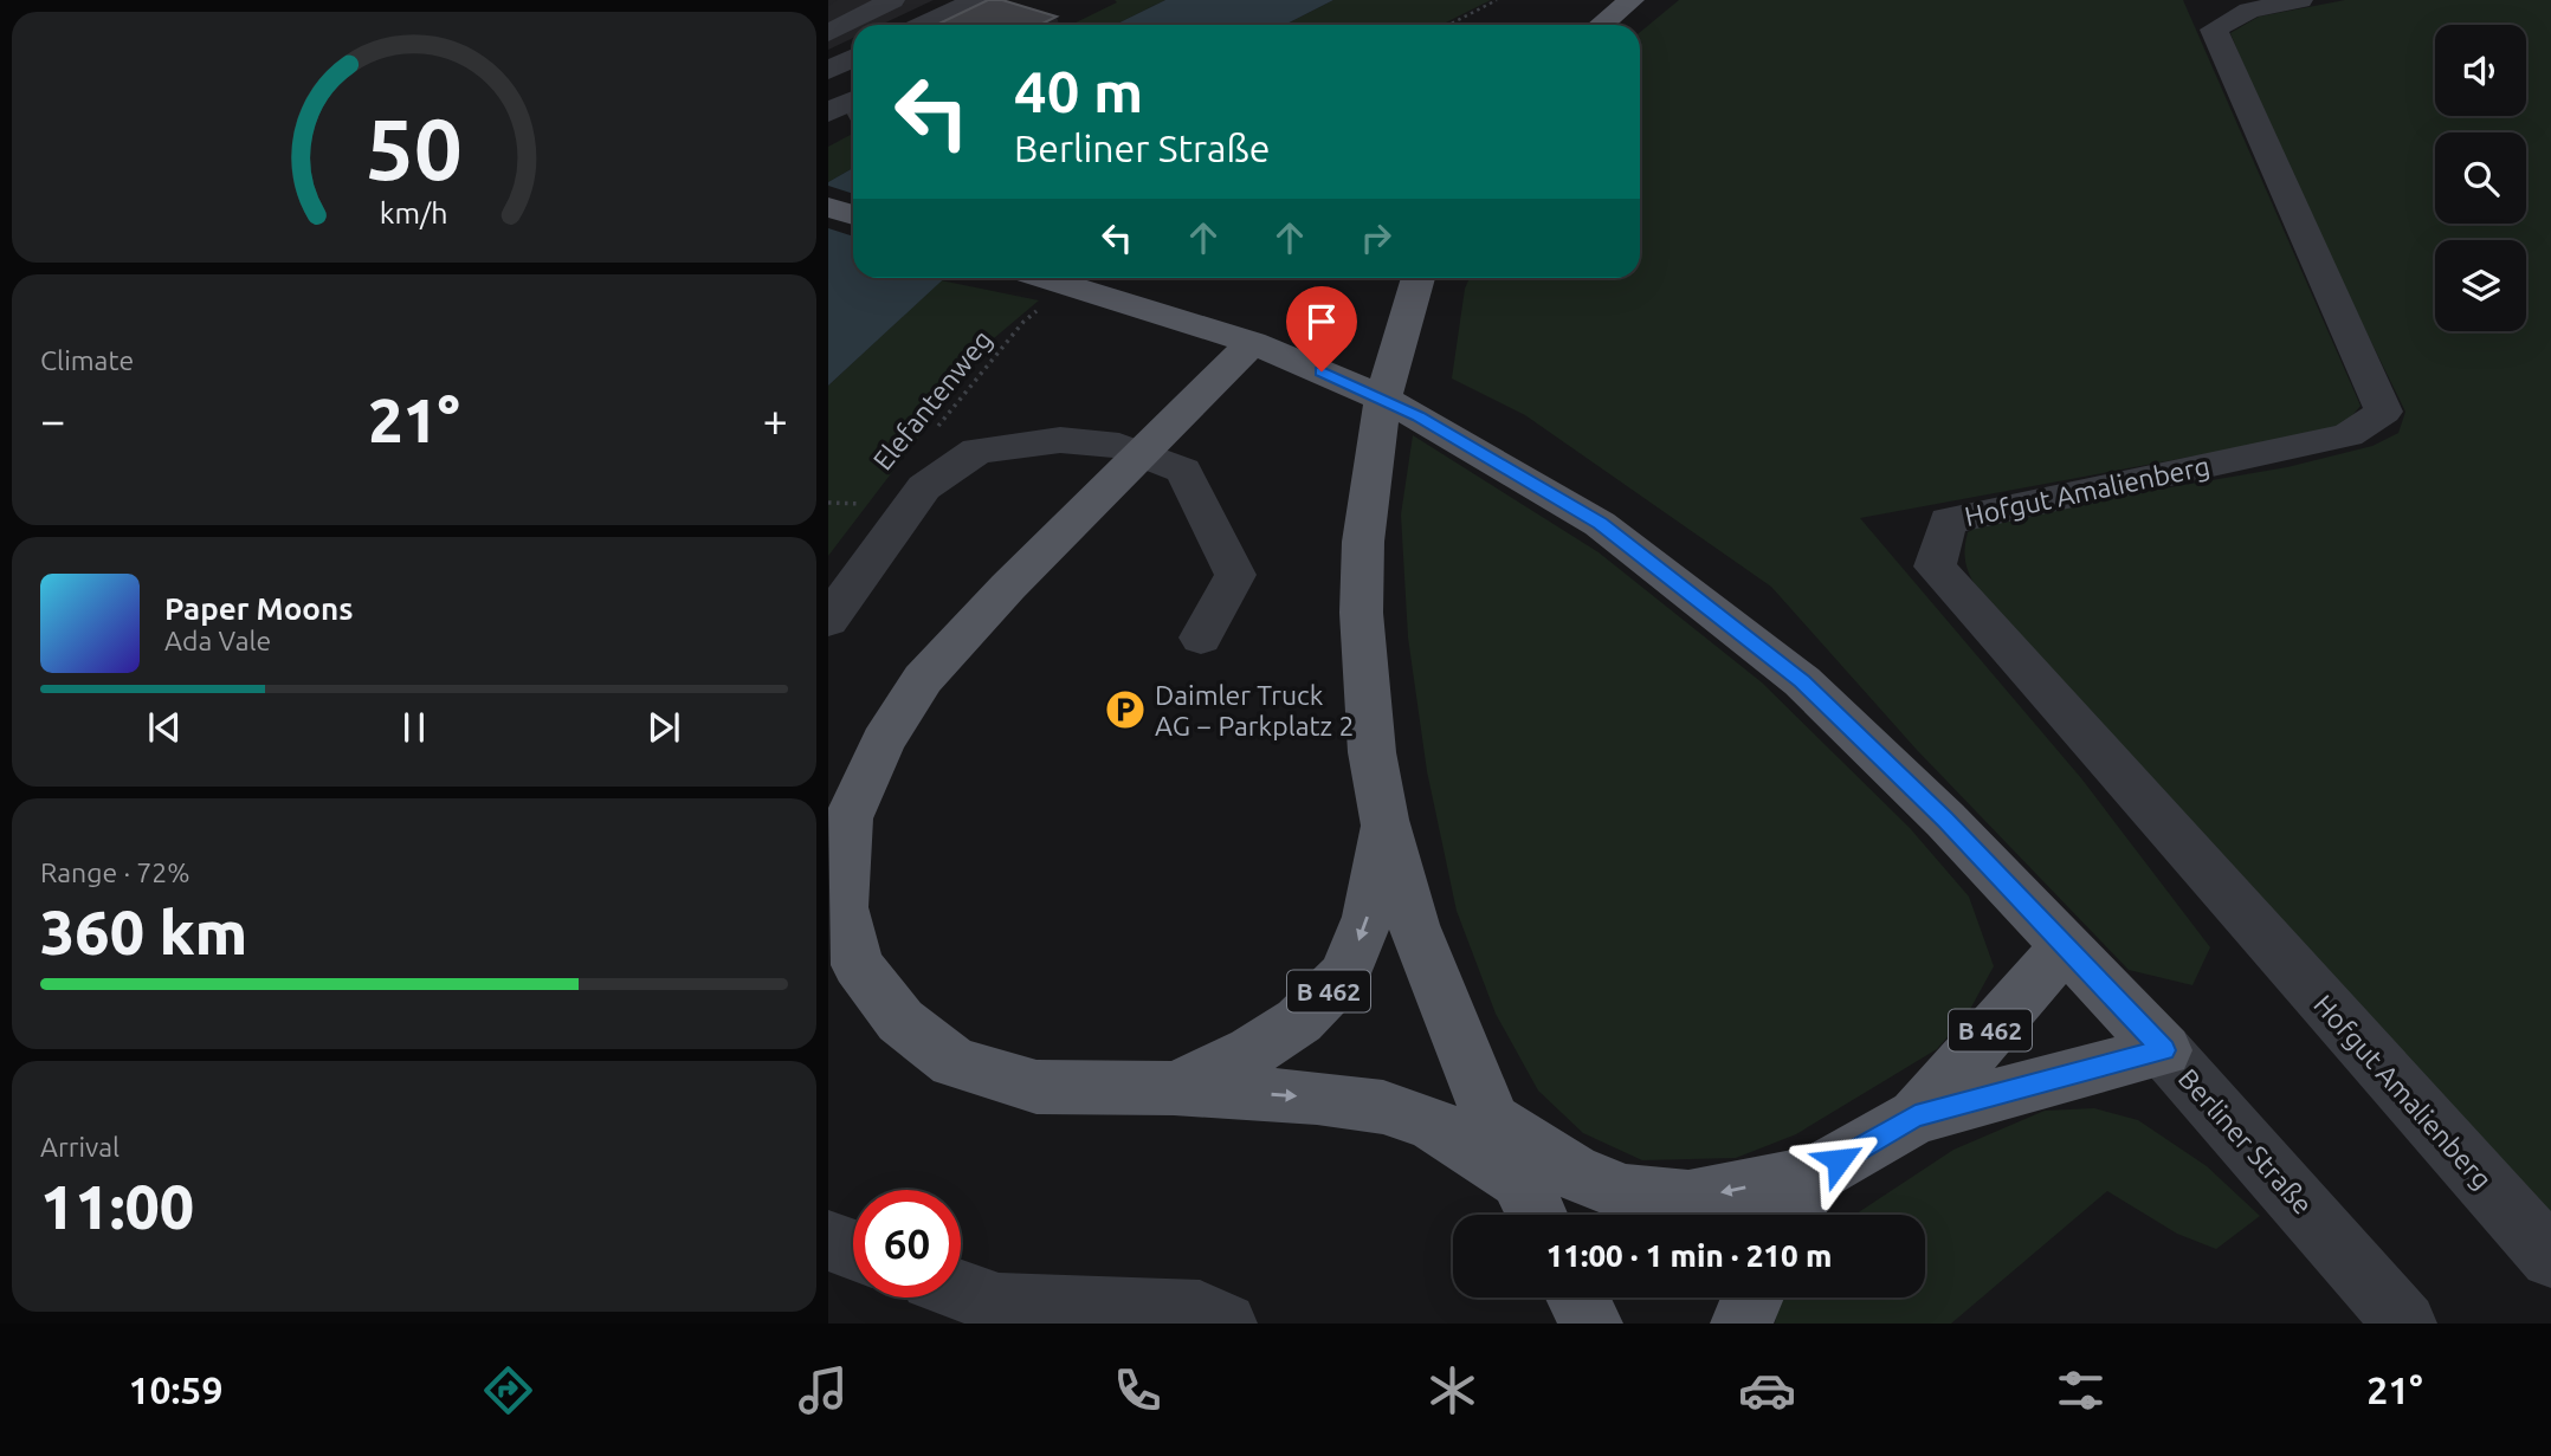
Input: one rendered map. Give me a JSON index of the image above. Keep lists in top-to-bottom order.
{
  "streets": {
    "main road": ["B 462", "Berliner Straße"],
    "street": ["Hofgut Amalienberg"],
    "path": ["Elefantenweg"]
  },
  "crossings": [
    ["B 462", "Berliner Straße"]
  ],
  "places": {
    "parking": ["Daimler Truck AG − Parkplatz 2"]
  },
  "page": {
    "turn": ["40 m", "Berliner Straße"],
    "tile": [
      "Climate",
      ["Range · 72%", "360 km"],
      ["Arrival", "11:00"]
    ],
    "heat": ["−", "21°", "+"],
    "song": ["Paper Moons", "Ada Vale"],
    "limit": "60",
    "trip": "11:00 · 1 min · 210 m",
    "tabs": ["10:59", "21°"],
    "gauge": ["50", "km/h"]
  }
}
